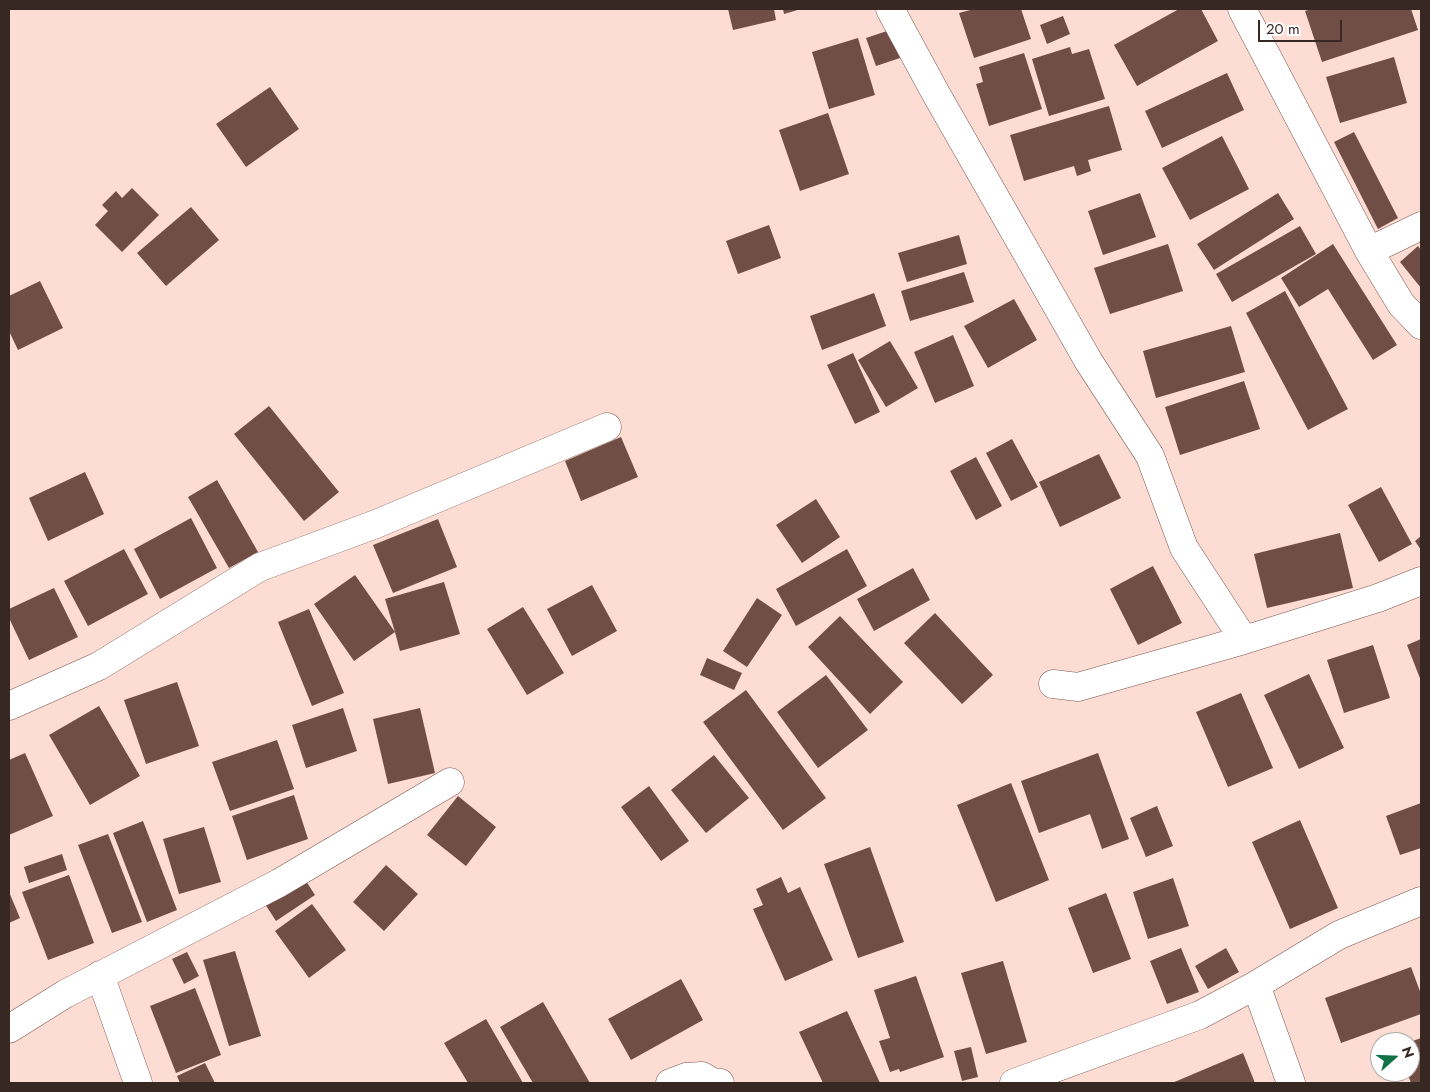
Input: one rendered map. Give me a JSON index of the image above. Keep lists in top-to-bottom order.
{
  "scale_bar": "20 m",
  "north": "right"
}
